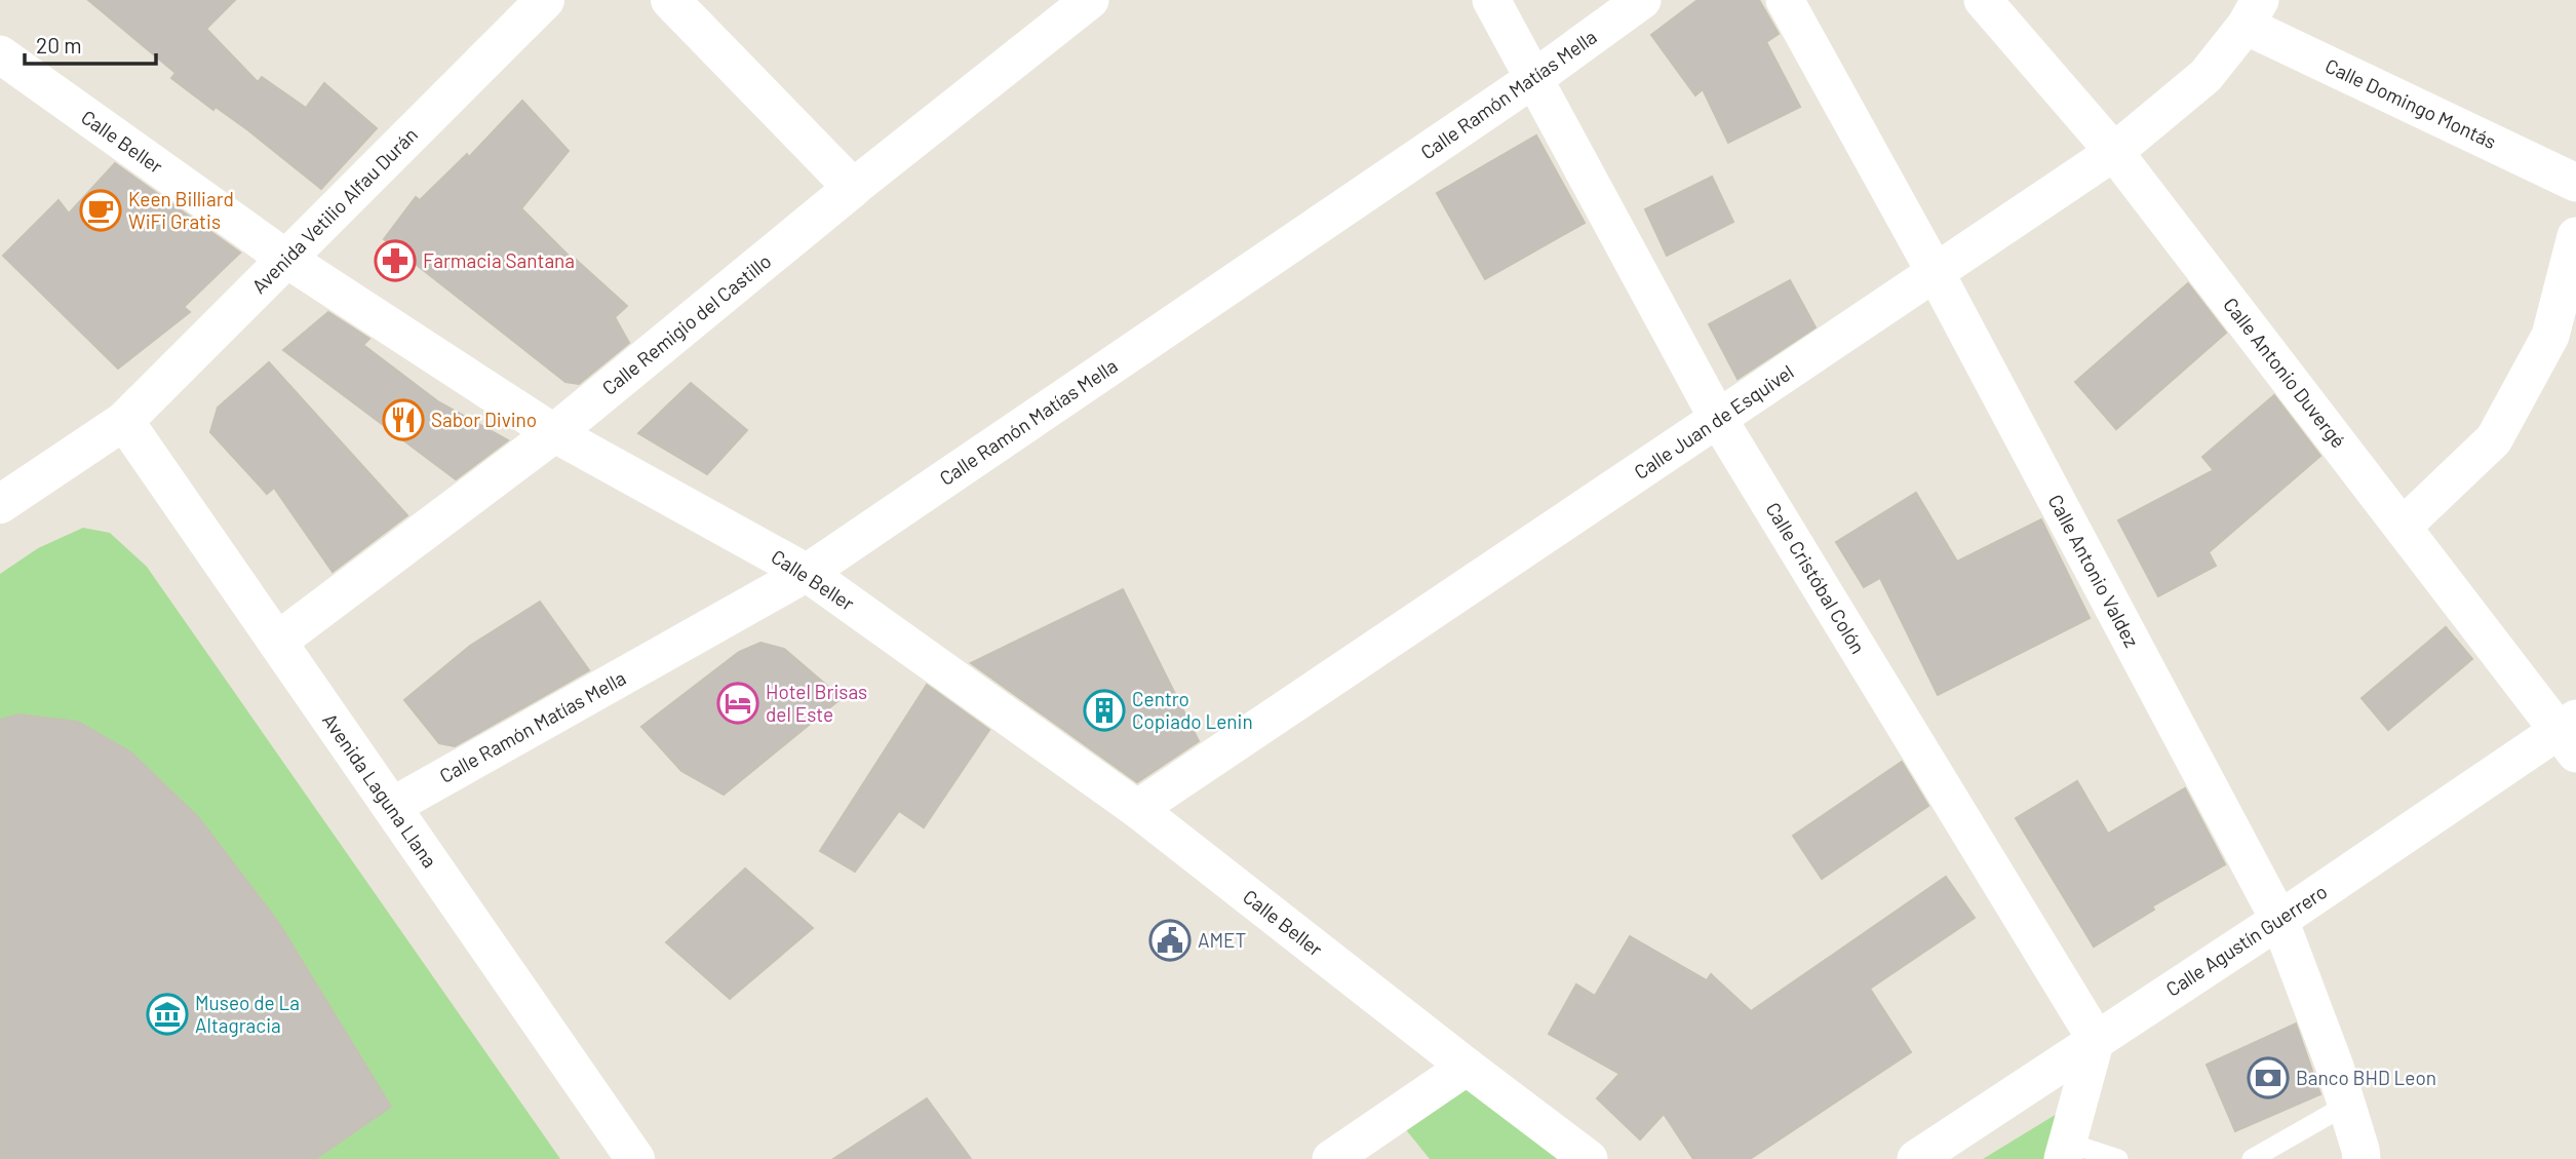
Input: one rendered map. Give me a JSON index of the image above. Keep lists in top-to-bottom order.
{
  "streets": {
    "main road": ["Avenida Vetilio Alfau Durán", "Calle Remigio del Castillo", "Avenida Laguna Llana"],
    "street": [
      "Calle Ramón Matías Mella",
      "Calle Domingo Montás",
      "Calle Beller",
      "Calle Antonio Duvergé",
      "Calle Juan de Esquivel",
      "Calle Antonio Valdez",
      "Calle Cristóbal Colón",
      "Calle Agustín Guerrero"
    ]
  },
  "crossings": [
    ["Calle Ramón Matías Mella", "Calle Beller"],
    ["Calle Ramón Matías Mella", "Calle Cristóbal Colón"],
    ["Calle Ramón Matías Mella", "Avenida Laguna Llana"],
    ["Calle Domingo Montás", "Calle Juan de Esquivel"],
    ["Calle Beller", "Avenida Vetilio Alfau Durán"],
    ["Calle Beller", "Calle Remigio del Castillo"],
    ["Calle Beller", "Calle Juan de Esquivel"],
    ["Avenida Vetilio Alfau Durán", "Avenida Laguna Llana"],
    ["Calle Remigio del Castillo", "Avenida Laguna Llana"],
    ["Calle Antonio Duvergé", "Calle Juan de Esquivel"],
    ["Calle Antonio Duvergé", "Calle Agustín Guerrero"],
    ["Calle Juan de Esquivel", "Calle Antonio Valdez"],
    ["Calle Juan de Esquivel", "Calle Cristóbal Colón"],
    ["Calle Antonio Valdez", "Calle Agustín Guerrero"],
    ["Calle Cristóbal Colón", "Calle Agustín Guerrero"]
  ],
  "places": {
    "cafe": ["Keen Billiard WiFi Gratis"],
    "pharmacy": ["Farmacia Santana"],
    "restaurant": ["Sabor Divino"],
    "hotel": ["Hotel Brisas del Este"],
    "building": ["Centro Copiado Lenin"],
    "public building": ["AMET"],
    "museum": ["Museo de La Altagracia"],
    "bank": ["Banco BHD Leon"]
  },
  "scale_bar": "20 m"
}
